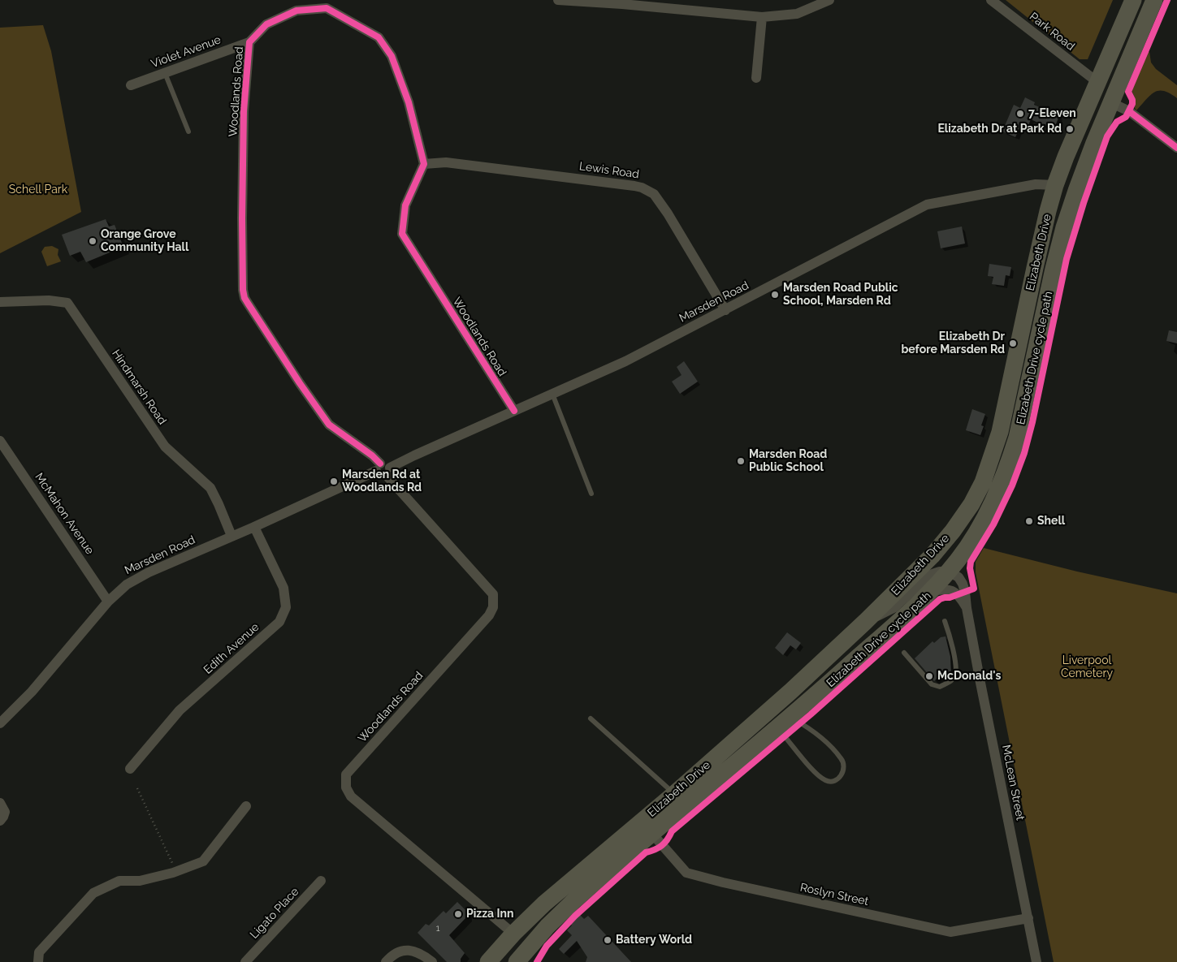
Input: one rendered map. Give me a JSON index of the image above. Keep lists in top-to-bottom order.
{
  "streets": {
    "main road": ["Elizabeth Drive"],
    "street": [
      "Park Road",
      "Violet Avenue",
      "Woodlands Road",
      "Lewis Road",
      "Marsden Road",
      "Hindmarsh Road",
      "McMahon Avenue",
      "Edith Avenue",
      "McLean Street",
      "Roslyn Street",
      "Ligato Place"
    ],
    "cycle path": ["Elizabeth Drive cycle path"]
  },
  "crossings": [
    ["Park Road", "Elizabeth Drive"],
    ["Violet Avenue", "Woodlands Road"],
    ["Woodlands Road", "Lewis Road"],
    ["Woodlands Road", "Elizabeth Drive"],
    ["Woodlands Road", "Marsden Road"],
    ["Lewis Road", "Marsden Road"],
    ["Elizabeth Drive", "Marsden Road"],
    ["Elizabeth Drive", "McLean Street"],
    ["Elizabeth Drive", "Roslyn Street"],
    ["Marsden Road", "Hindmarsh Road"],
    ["Marsden Road", "McMahon Avenue"],
    ["Marsden Road", "Edith Avenue"],
    ["McLean Street", "Roslyn Street"]
  ],
  "parks": ["Schell Park", "Liverpool Cemetery"],
  "places": [
    "7-Eleven",
    "Elizabeth Dr at Park Rd",
    "Orange Grove Community Hall",
    "Marsden Road Public School, Marsden Rd",
    "Elizabeth Dr before Marsden Rd",
    "Marsden Road Public School",
    "Marsden Rd at Woodlands Rd",
    "Shell",
    "McDonald's",
    "Pizza Inn",
    "Battery World"
  ],
  "house_numbers": ["1"]
}
